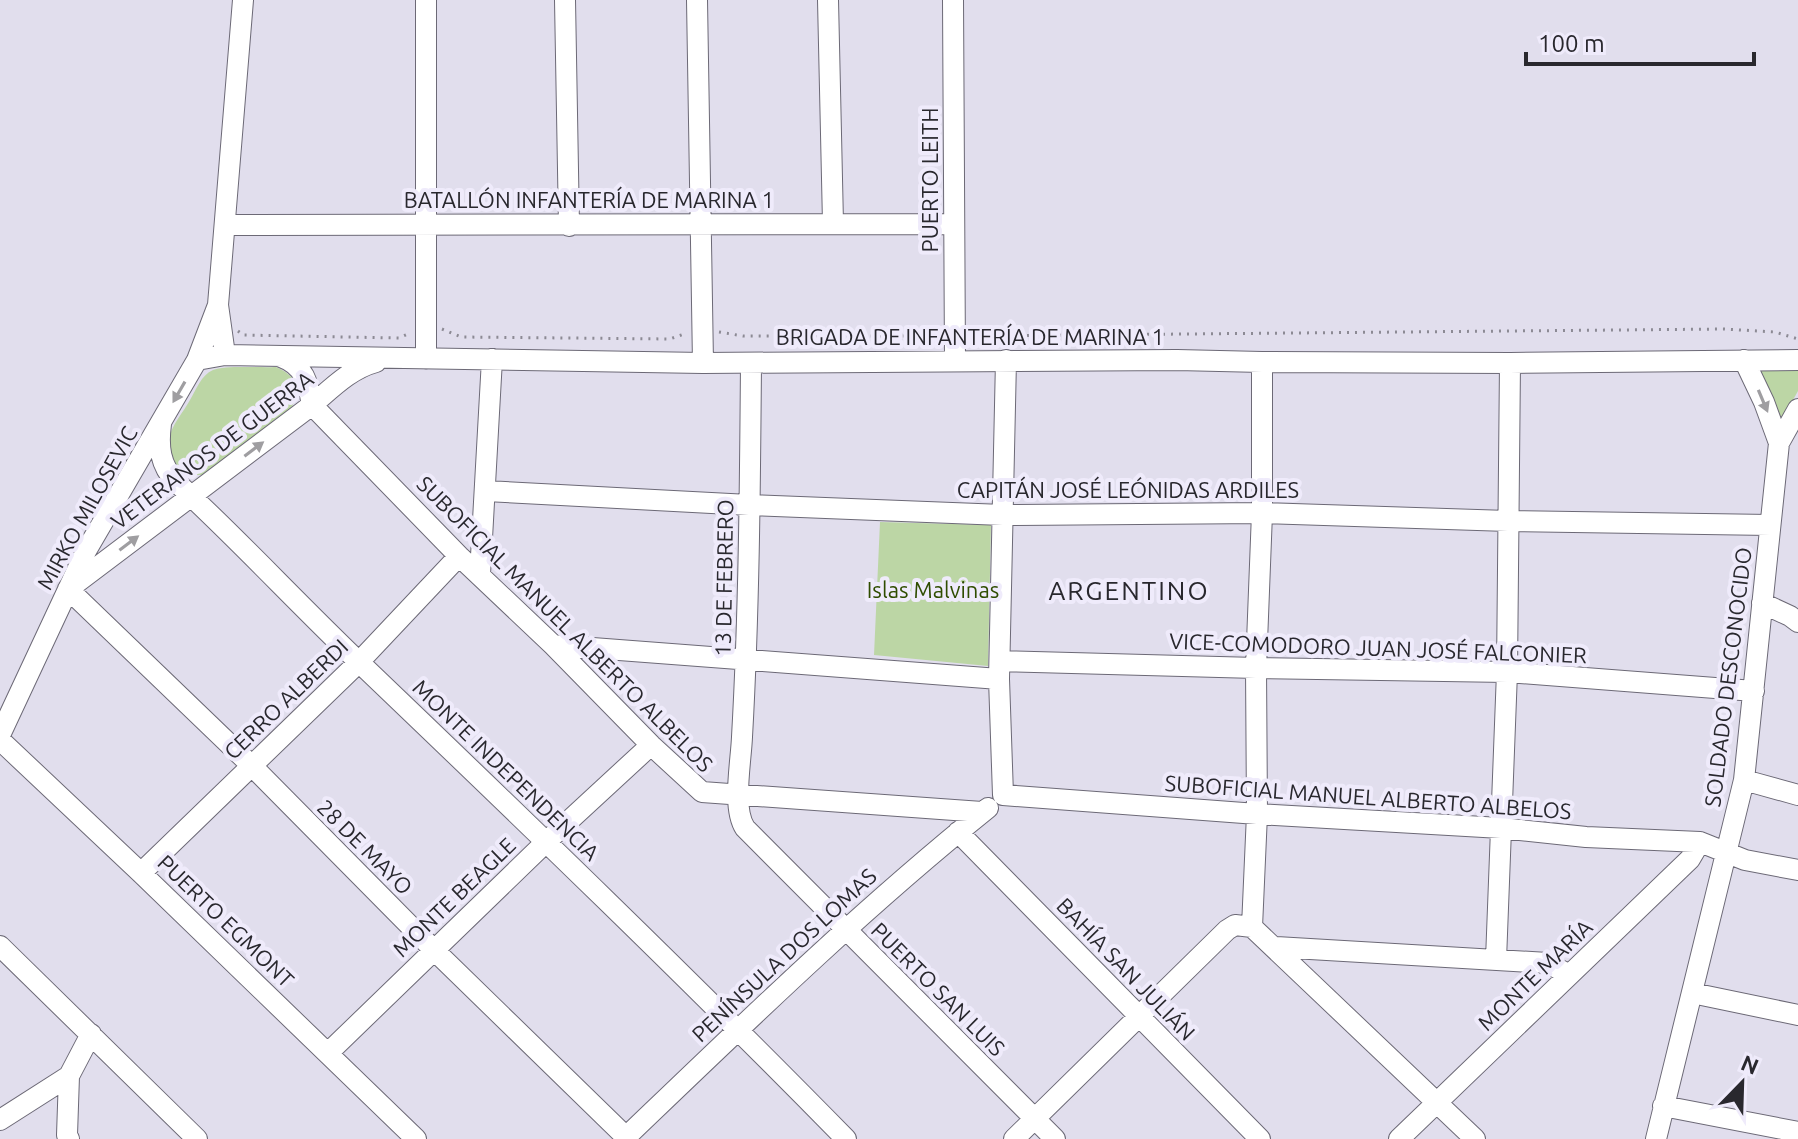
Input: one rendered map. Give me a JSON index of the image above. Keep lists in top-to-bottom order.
{
  "streets": {
    "street": [
      "PUERTO LEITH",
      "BATALLÓN INFANTERÍA DE MARINA 1",
      "BRIGADA DE INFANTERÍA DE MARINA 1",
      "VETERANOS DE GUERRA",
      "CAPITÁN JOSÉ LEÓNIDAS ARDILES",
      "MIRKO MILOSEVIC",
      "13 DE FEBRERO",
      "SUBOFICIAL MANUEL ALBERTO ALBELOS",
      "VICE-COMODORO JUAN JOSÉ FALCONIER",
      "SOLDADO DESCONOCIDO",
      "CERRO ALBERDI",
      "MONTE INDEPENDENCIA",
      "28 DE MAYO",
      "MONTE BEAGLE",
      "PUERTO EGMONT",
      "PENÍNSULA DOS LOMAS",
      "BAHÍA SAN JULIÁN",
      "MONTE MARÍA",
      "PUERTO SAN LUIS"
    ]
  },
  "crossings": [
    ["PUERTO LEITH", "BATALLÓN INFANTERÍA DE MARINA 1"],
    ["PUERTO LEITH", "BRIGADA DE INFANTERÍA DE MARINA 1"],
    ["BATALLÓN INFANTERÍA DE MARINA 1", "MIRKO MILOSEVIC"],
    ["BRIGADA DE INFANTERÍA DE MARINA 1", "VETERANOS DE GUERRA"],
    ["BRIGADA DE INFANTERÍA DE MARINA 1", "MIRKO MILOSEVIC"],
    ["BRIGADA DE INFANTERÍA DE MARINA 1", "13 DE FEBRERO"],
    ["BRIGADA DE INFANTERÍA DE MARINA 1", "SUBOFICIAL MANUEL ALBERTO ALBELOS"],
    ["VETERANOS DE GUERRA", "MIRKO MILOSEVIC"],
    ["VETERANOS DE GUERRA", "SUBOFICIAL MANUEL ALBERTO ALBELOS"],
    ["VETERANOS DE GUERRA", "MONTE INDEPENDENCIA"],
    ["VETERANOS DE GUERRA", "28 DE MAYO"],
    ["CAPITÁN JOSÉ LEÓNIDAS ARDILES", "13 DE FEBRERO"],
    ["CAPITÁN JOSÉ LEÓNIDAS ARDILES", "SOLDADO DESCONOCIDO"],
    ["MIRKO MILOSEVIC", "MONTE INDEPENDENCIA"],
    ["MIRKO MILOSEVIC", "28 DE MAYO"],
    ["MIRKO MILOSEVIC", "PUERTO EGMONT"],
    ["13 DE FEBRERO", "SUBOFICIAL MANUEL ALBERTO ALBELOS"],
    ["13 DE FEBRERO", "VICE-COMODORO JUAN JOSÉ FALCONIER"],
    ["13 DE FEBRERO", "PUERTO SAN LUIS"],
    ["SUBOFICIAL MANUEL ALBERTO ALBELOS", "VICE-COMODORO JUAN JOSÉ FALCONIER"],
    ["SUBOFICIAL MANUEL ALBERTO ALBELOS", "SOLDADO DESCONOCIDO"],
    ["SUBOFICIAL MANUEL ALBERTO ALBELOS", "CERRO ALBERDI"],
    ["SUBOFICIAL MANUEL ALBERTO ALBELOS", "MONTE BEAGLE"],
    ["SUBOFICIAL MANUEL ALBERTO ALBELOS", "PENÍNSULA DOS LOMAS"],
    ["SUBOFICIAL MANUEL ALBERTO ALBELOS", "MONTE MARÍA"],
    ["SUBOFICIAL MANUEL ALBERTO ALBELOS", "PUERTO SAN LUIS"],
    ["VICE-COMODORO JUAN JOSÉ FALCONIER", "SOLDADO DESCONOCIDO"],
    ["CERRO ALBERDI", "MONTE INDEPENDENCIA"],
    ["CERRO ALBERDI", "28 DE MAYO"],
    ["CERRO ALBERDI", "PUERTO EGMONT"],
    ["MONTE INDEPENDENCIA", "MONTE BEAGLE"],
    ["MONTE INDEPENDENCIA", "PENÍNSULA DOS LOMAS"],
    ["28 DE MAYO", "MONTE BEAGLE"],
    ["28 DE MAYO", "PENÍNSULA DOS LOMAS"],
    ["MONTE BEAGLE", "PUERTO EGMONT"],
    ["PENÍNSULA DOS LOMAS", "BAHÍA SAN JULIÁN"],
    ["PENÍNSULA DOS LOMAS", "PUERTO SAN LUIS"]
  ],
  "one_way": ["VETERANOS DE GUERRA"],
  "districts": ["ARGENTINO"],
  "parks": ["Islas Malvinas"],
  "scale_bar": "100 m",
  "north": "top right"
}
